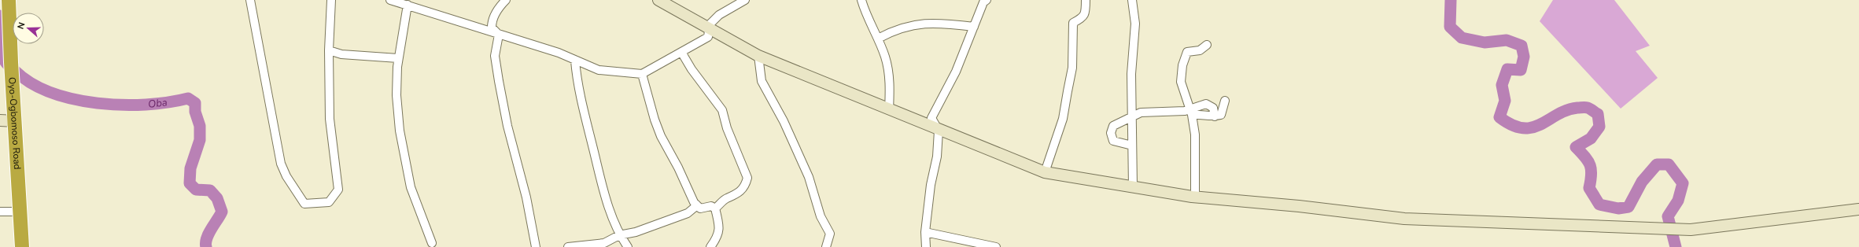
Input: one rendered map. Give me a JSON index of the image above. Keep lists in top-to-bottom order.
{
  "streets": {
    "highway": ["Oyo-Ogbomoso Road"]
  },
  "water": ["Oba"],
  "north": "left"
}
